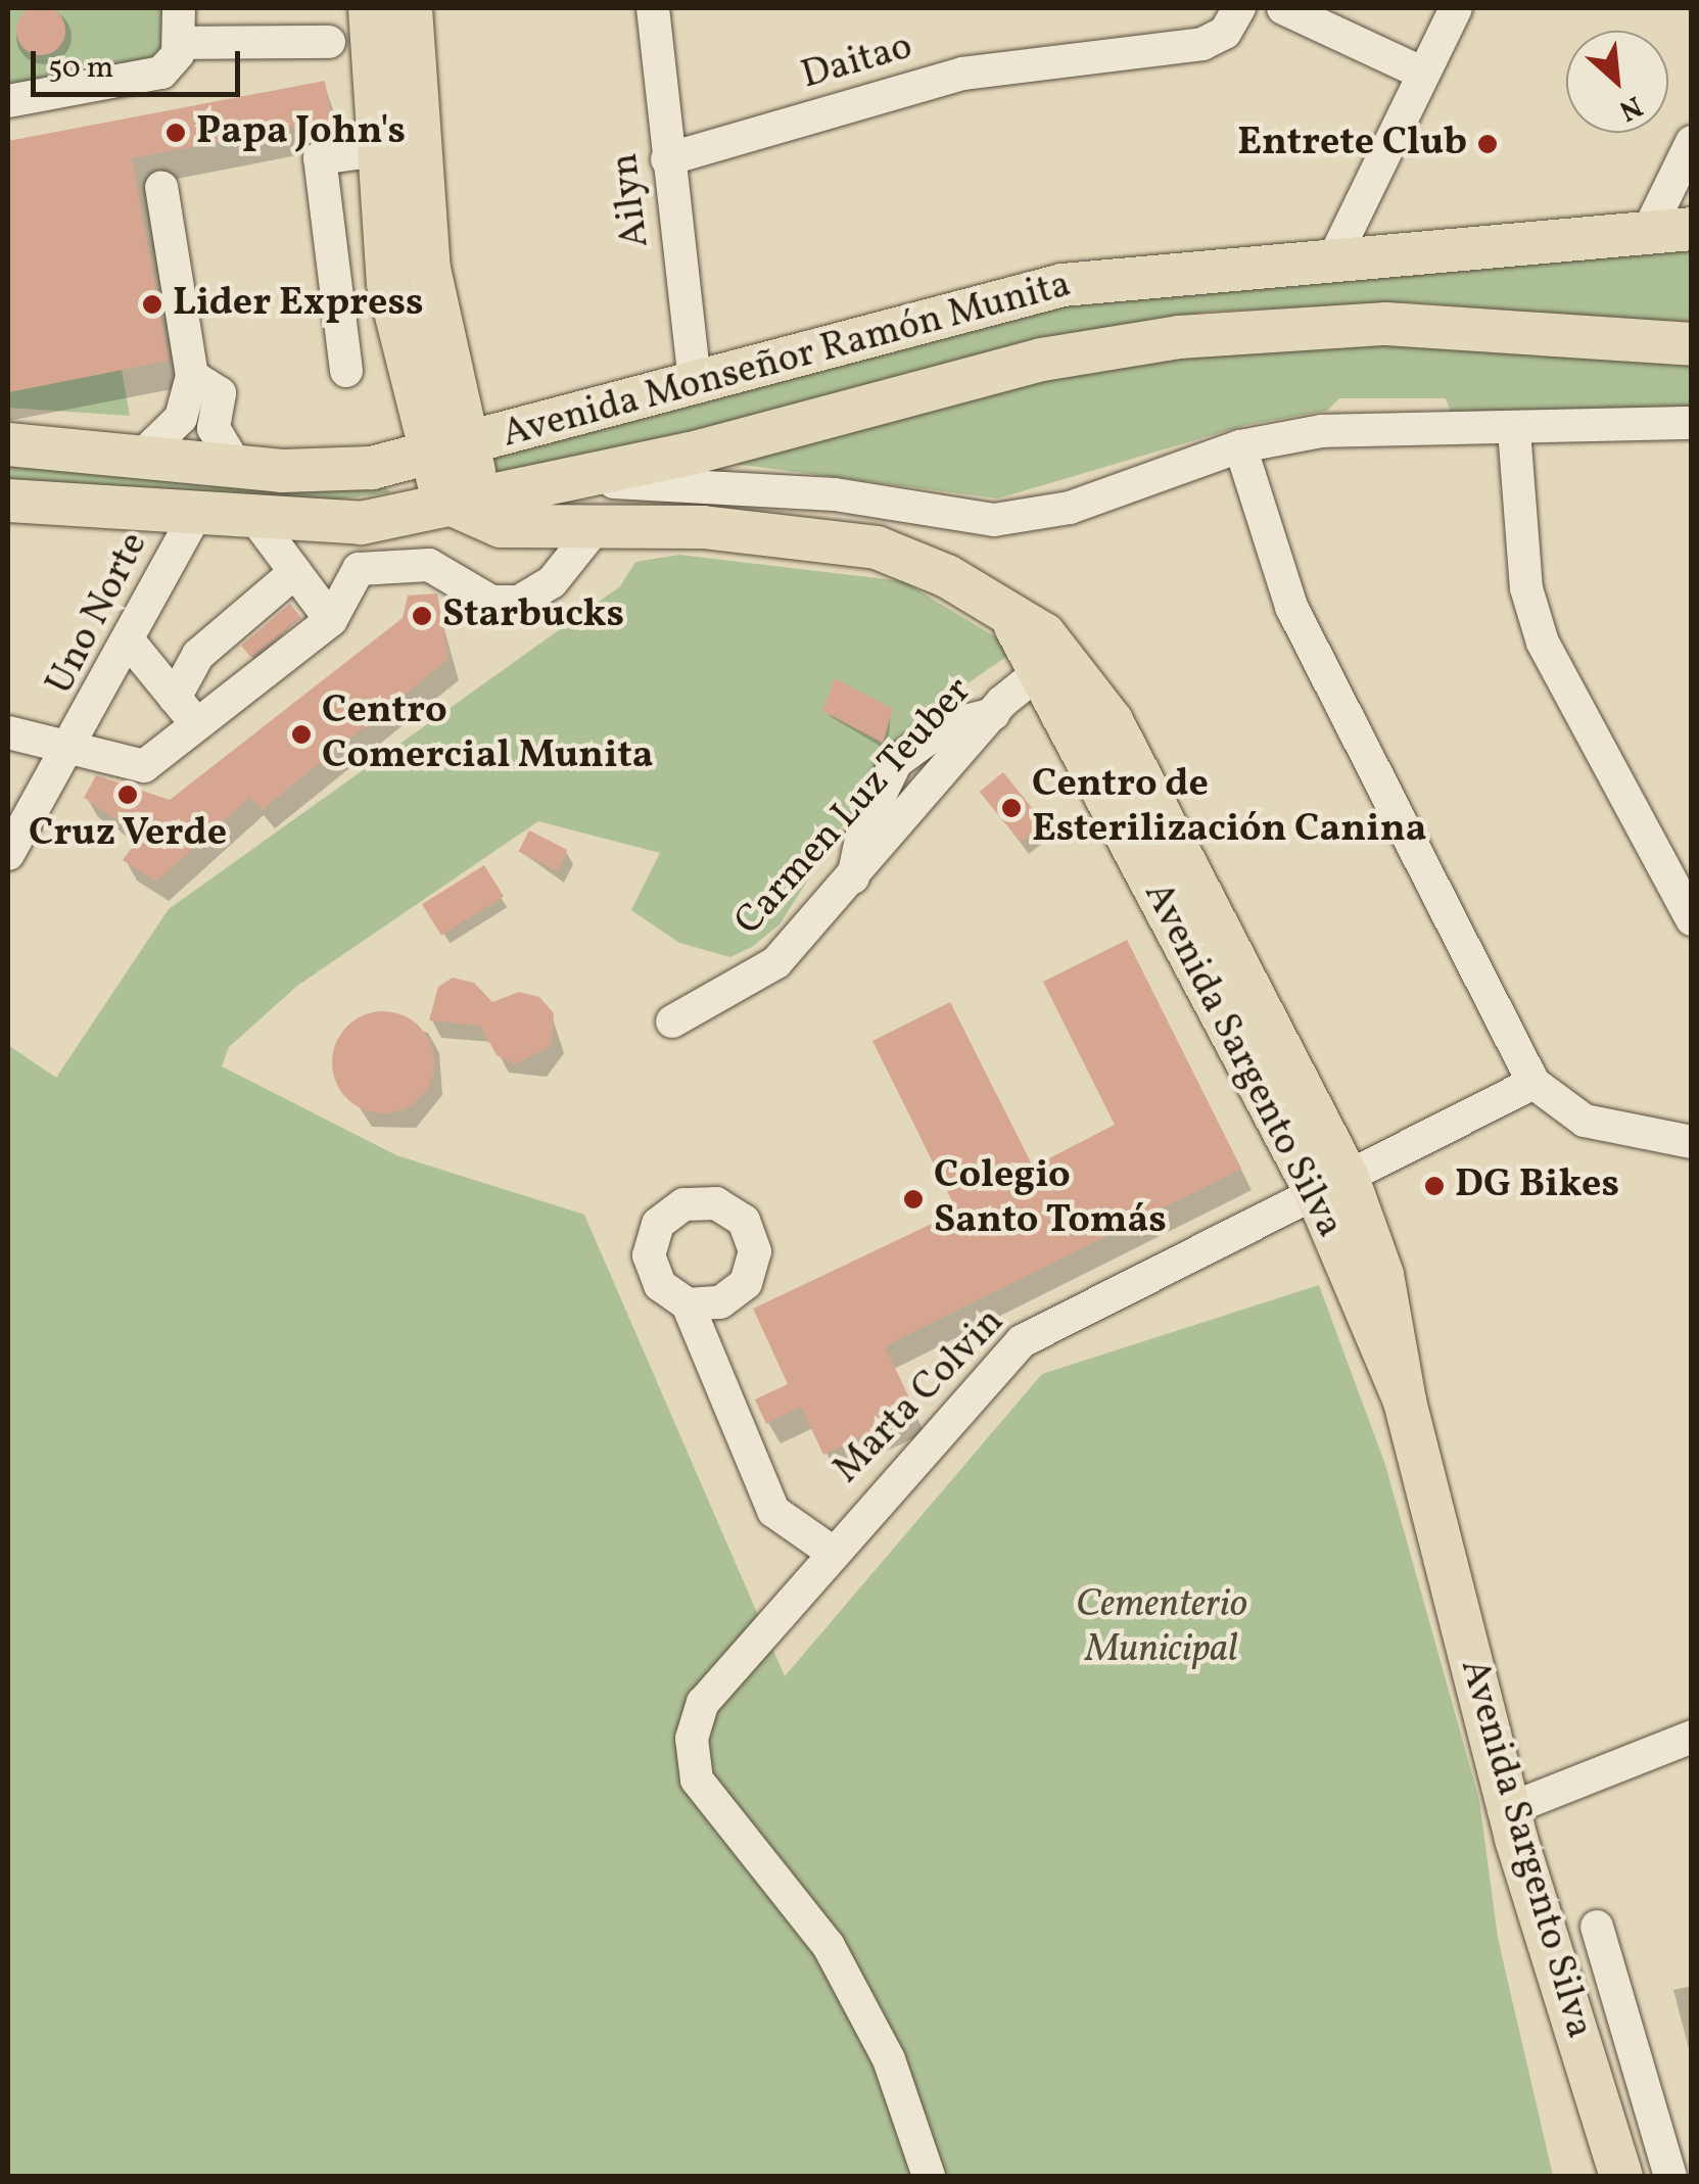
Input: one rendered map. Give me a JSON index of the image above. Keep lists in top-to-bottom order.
{
  "streets": {
    "main road": ["Avenida Monseñor Ramón Munita", "Avenida Sargento Silva"],
    "street": [
      "Daitao",
      "Ailyn",
      "Uno Norte",
      "Carmen Luz Teuber",
      "Marta Colvin"
    ]
  },
  "crossings": [
    ["Daitao", "Ailyn"],
    ["Ailyn", "Avenida Monseñor Ramón Munita"],
    ["Avenida Monseñor Ramón Munita", "Avenida Sargento Silva"],
    ["Carmen Luz Teuber", "Avenida Sargento Silva"],
    ["Avenida Sargento Silva", "Marta Colvin"]
  ],
  "parks": ["Cementerio Municipal"],
  "places": [
    "Papa John's",
    "Entrete Club",
    "Lider Express",
    "Starbucks",
    "Centro Comercial Munita",
    "Cruz Verde",
    "Centro de Esterilización Canina",
    "DG Bikes",
    "Colegio Santo Tomás"
  ],
  "scale_bar": "50 m",
  "north": "bottom right"
}
